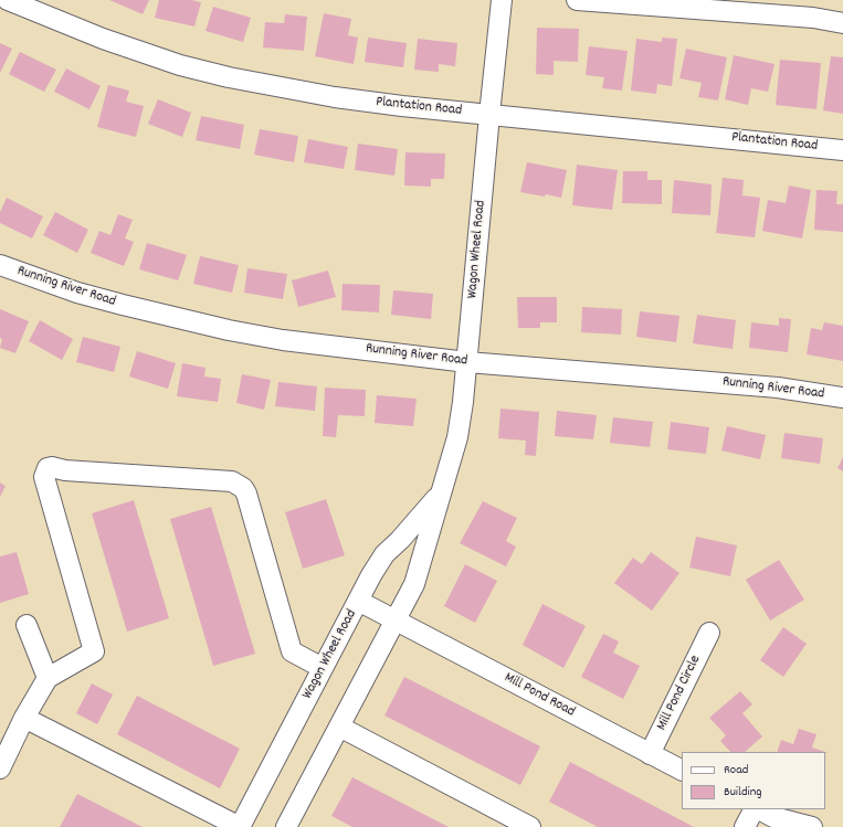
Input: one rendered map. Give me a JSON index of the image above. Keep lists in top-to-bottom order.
{
  "streets": {
    "street": [
      "Plantation Road",
      "Wagon Wheel Road",
      "Running River Road",
      "Mill Pond Circle",
      "Mill Pond Road"
    ]
  },
  "crossings": [
    ["Plantation Road", "Wagon Wheel Road"],
    ["Wagon Wheel Road", "Running River Road"],
    ["Wagon Wheel Road", "Mill Pond Road"],
    ["Mill Pond Circle", "Mill Pond Road"]
  ],
  "legend": ["Road", "Building"]
}
